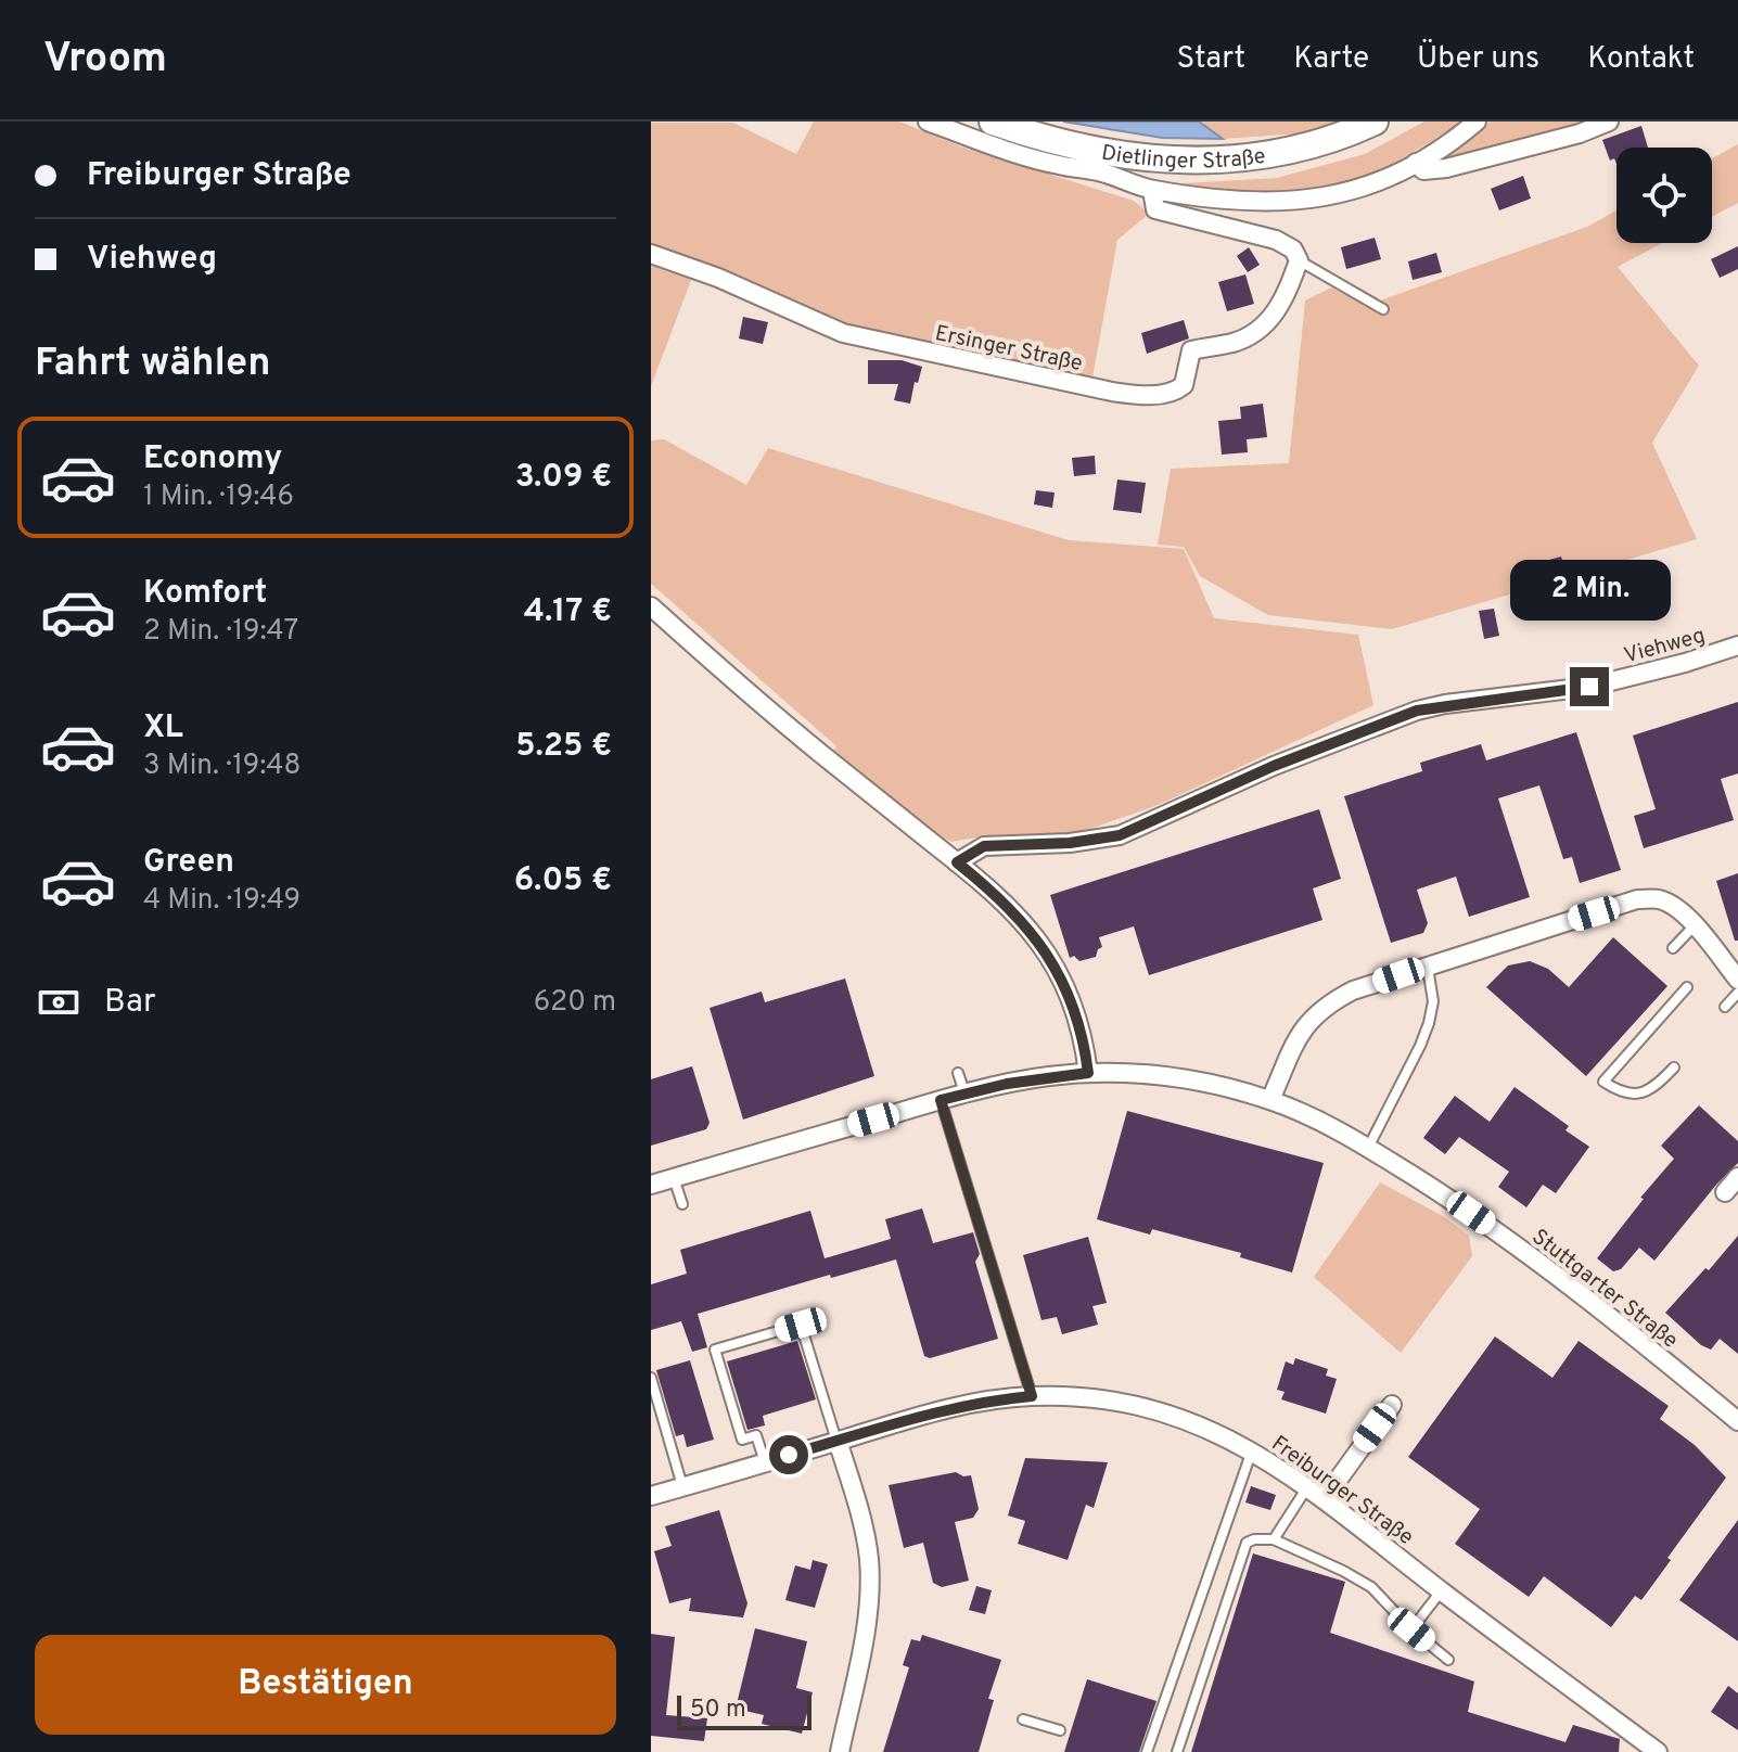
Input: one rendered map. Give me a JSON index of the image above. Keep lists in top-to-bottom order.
{
  "streets": {
    "main road": ["Dietlinger Straße"],
    "street": [
      "Ersinger Straße",
      "Viehweg",
      "Stuttgarter Straße",
      "Freiburger Straße"
    ]
  },
  "crossings": [
    ["Dietlinger Straße", "Ersinger Straße"]
  ],
  "scale_bar": "50 m",
  "page": {
    "header": "Vroom",
    "nav": [
      "Start",
      "Karte",
      "Über uns",
      "Kontakt"
    ],
    "banner": ["Freiburger Straße", "Viehweg"],
    "heading": "Fahrt wählen",
    "list": [
      {
        "name": "Economy",
        "note": "1 Min. · 19:46",
        "value": "3.09 €"
      },
      {
        "name": "Komfort",
        "note": "2 Min. · 19:47",
        "value": "4.17 €"
      },
      {
        "name": "XL",
        "note": "3 Min. · 19:48",
        "value": "5.25 €"
      },
      {
        "name": "Green",
        "note": "4 Min. · 19:49",
        "value": "6.05 €"
      }
    ],
    "bubble": "2 Min.",
    "pay": ["Bar", "620 m"],
    "buttons": "Bestätigen",
    "scale": "50 m"
  }
}
